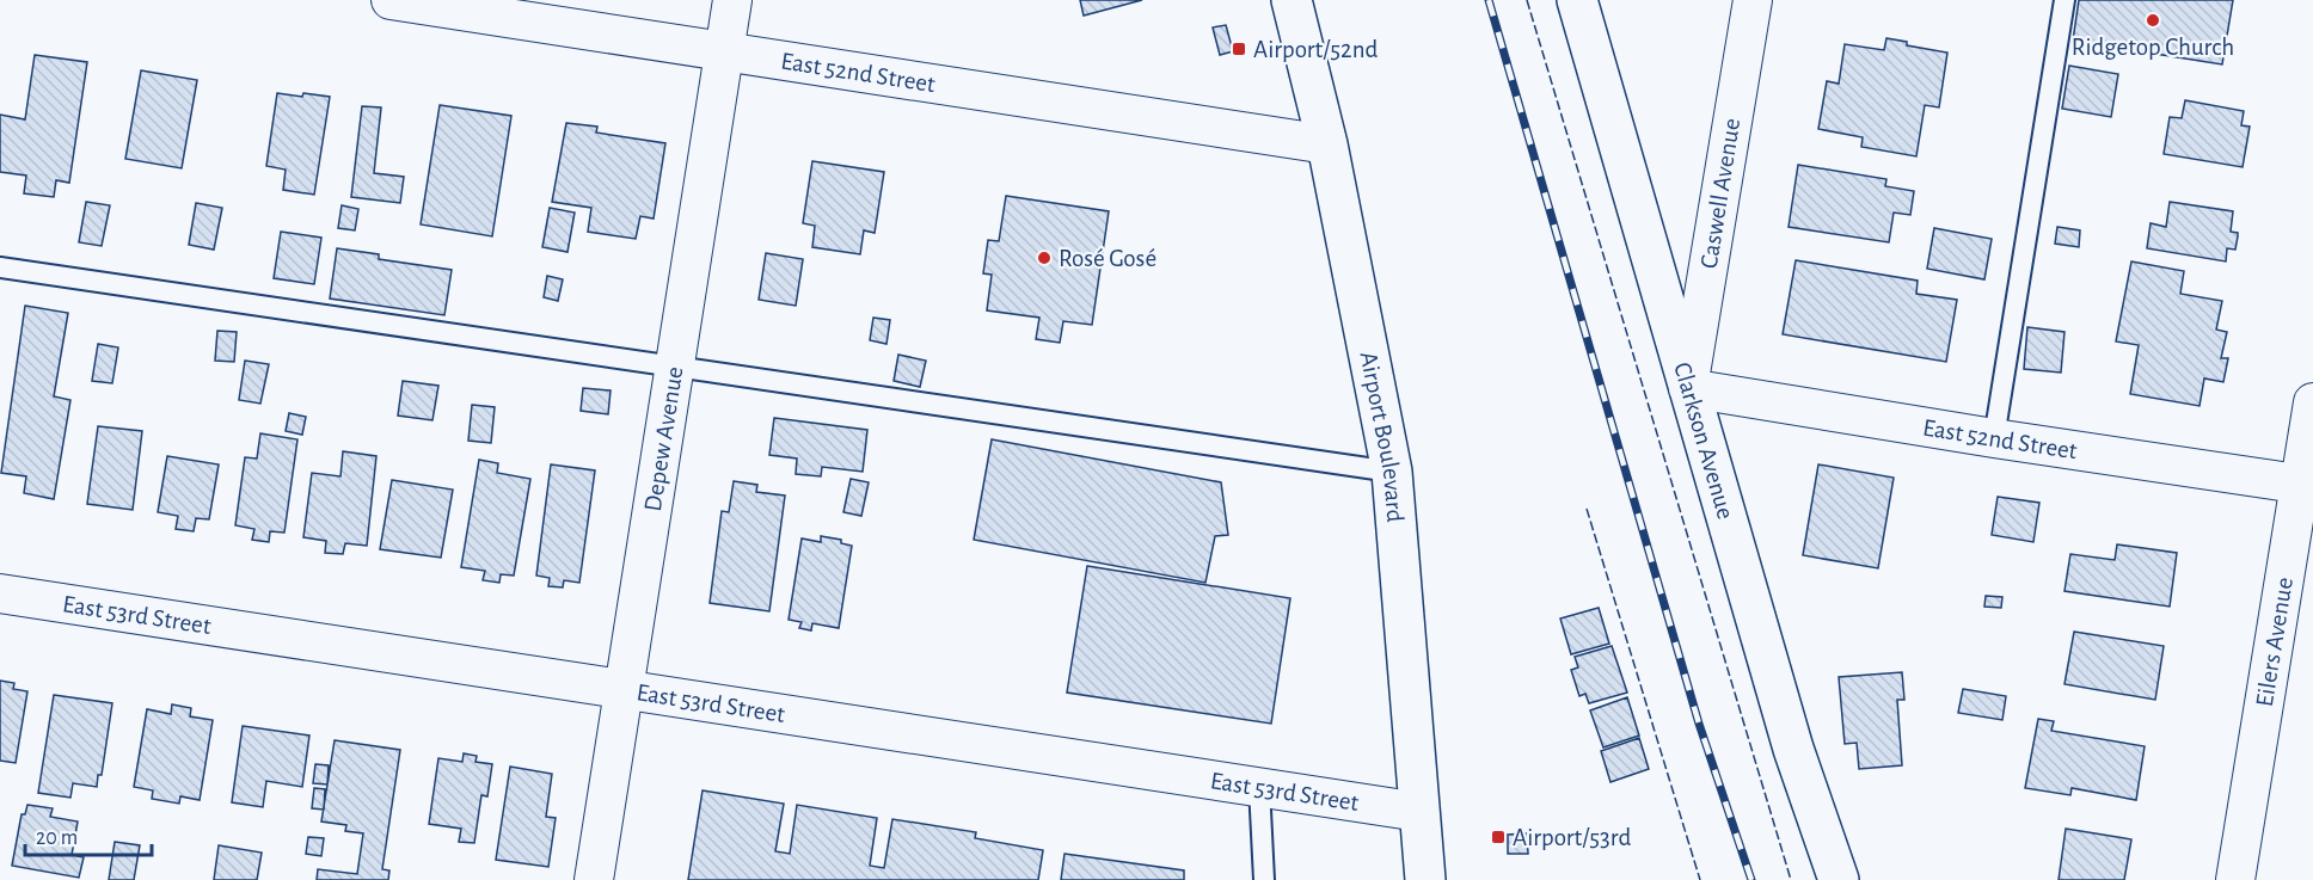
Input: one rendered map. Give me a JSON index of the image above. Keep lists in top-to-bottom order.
{
  "streets": {
    "street": [
      "East 52nd Street",
      "Caswell Avenue",
      "Airport Boulevard",
      "Depew Avenue",
      "Clarkson Avenue",
      "East 53rd Street",
      "Eilers Avenue"
    ]
  },
  "crossings": [
    ["East 52nd Street", "Caswell Avenue"],
    ["East 52nd Street", "Airport Boulevard"],
    ["East 52nd Street", "Depew Avenue"],
    ["East 52nd Street", "Clarkson Avenue"],
    ["East 52nd Street", "Eilers Avenue"],
    ["Caswell Avenue", "Clarkson Avenue"],
    ["Airport Boulevard", "East 53rd Street"],
    ["Depew Avenue", "East 53rd Street"]
  ],
  "places": {
    "other": ["Ridgetop Church", "Rosé Gosé"],
    "transit": ["Airport/52nd", "Airport/53rd"]
  },
  "scale_bar": "20 m"
}
